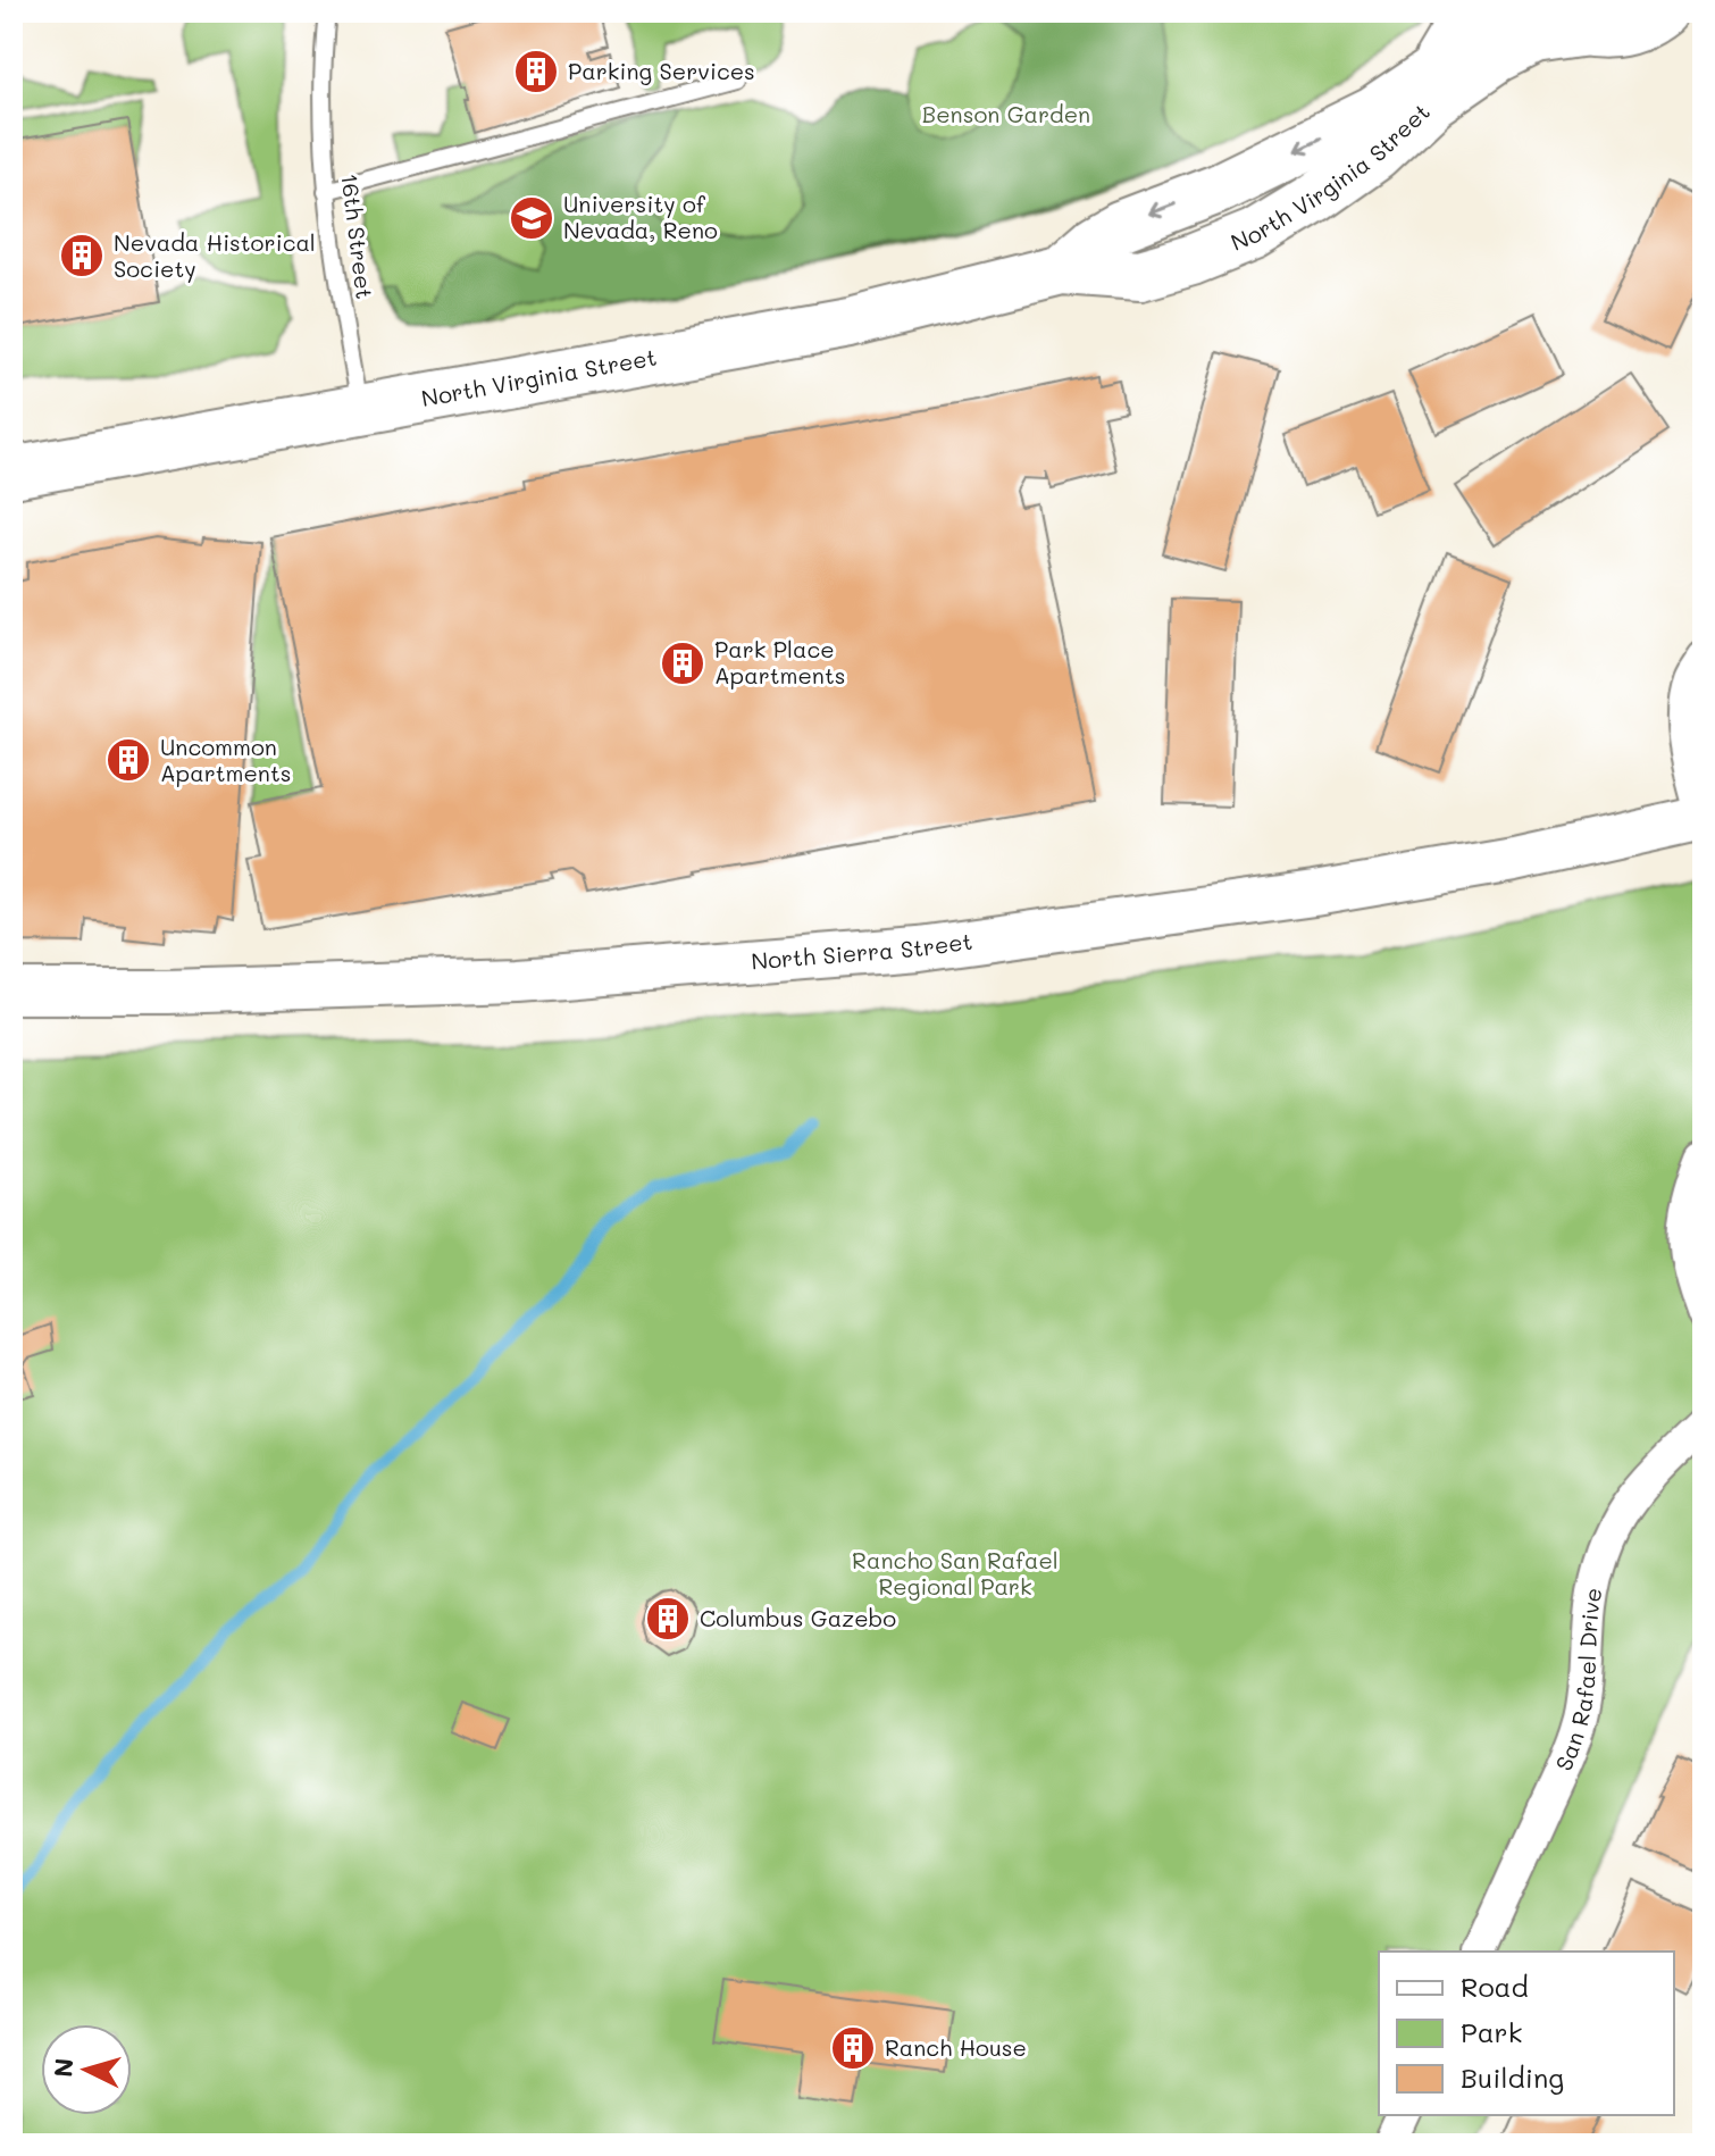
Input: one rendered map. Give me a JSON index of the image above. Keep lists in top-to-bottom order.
{
  "streets": {
    "main road": ["North Virginia Street", "North Sierra Street"],
    "street": ["San Rafael Drive"],
    "lane": ["16th Street"]
  },
  "crossings": [
    ["North Virginia Street", "16th Street"]
  ],
  "parks": ["Benson Garden", "Rancho San Rafael Regional Park"],
  "places": {
    "building": [
      "Parking Services",
      "Nevada Historical Society",
      "Park Place Apartments",
      "Uncommon Apartments",
      "Columbus Gazebo",
      "Ranch House"
    ],
    "school or university": ["University of Nevada, Reno"]
  },
  "legend": ["Road", "Park", "Building"],
  "north": "left"
}
